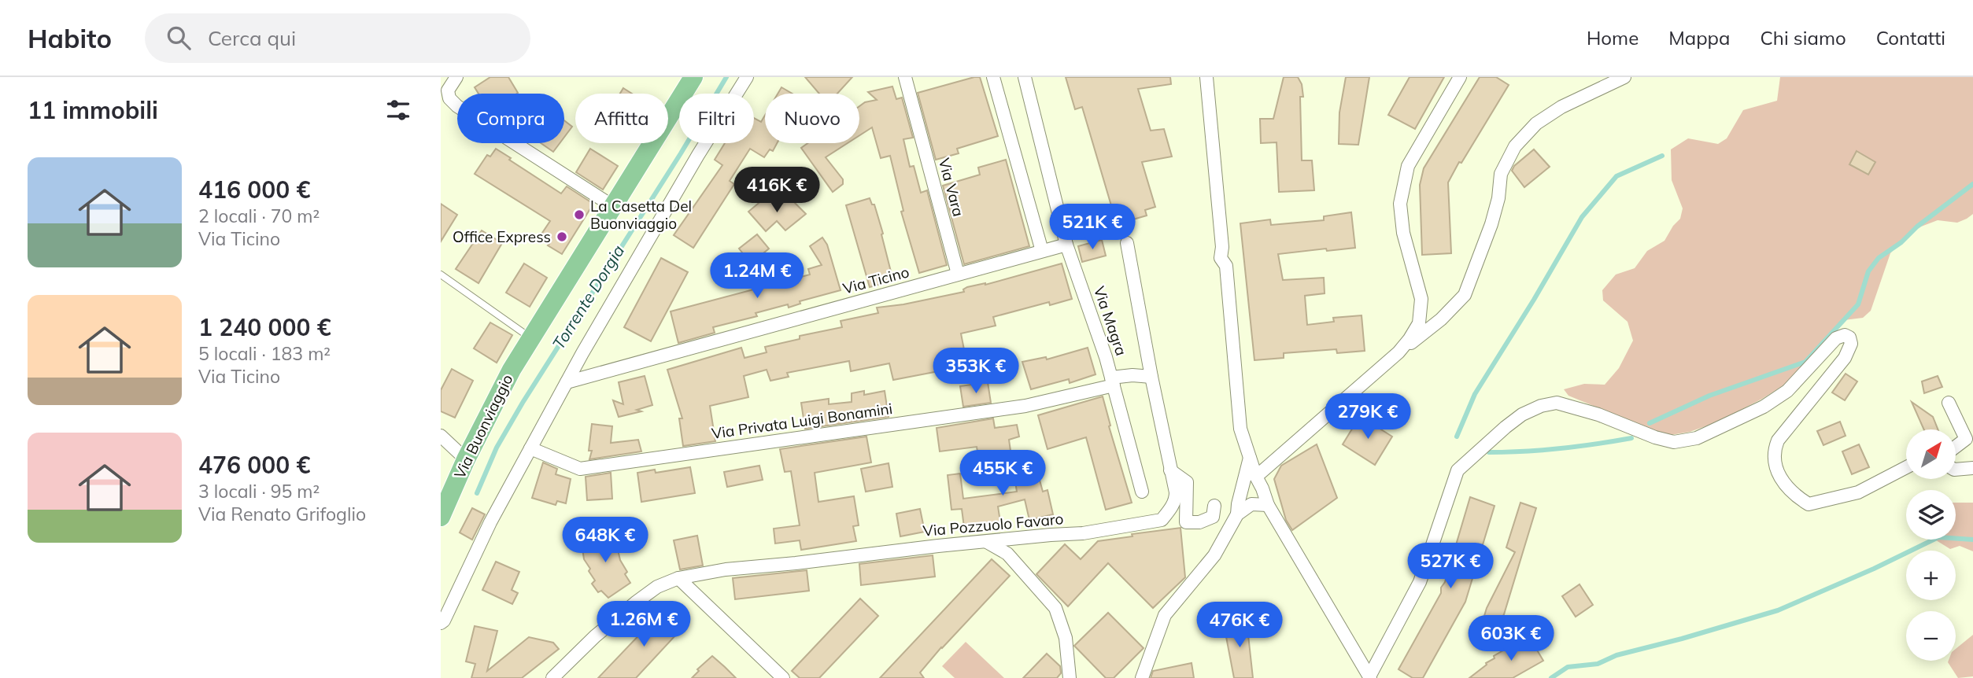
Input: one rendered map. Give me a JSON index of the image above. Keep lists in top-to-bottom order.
{
  "streets": {
    "main road": ["Via Buonviaggio"],
    "street": [
      "Via Vara",
      "Via Ticino",
      "Via Magra",
      "Via Privata Luigi Bonamini",
      "Via Pozzuolo Favaro"
    ]
  },
  "crossings": [
    ["Via Vara", "Via Ticino"],
    ["Via Ticino", "Via Magra"],
    ["Via Magra", "Via Privata Luigi Bonamini"],
    ["Via Magra", "Via Pozzuolo Favaro"]
  ],
  "water": ["Torrente Dorgia"],
  "places": ["La Casetta Del Buonviaggio", "Office Express"],
  "north": "top right",
  "page": {
    "header": "Habito",
    "search": "Cerca qui",
    "nav": [
      "Home",
      "Mappa",
      "Chi siamo",
      "Contatti"
    ],
    "heading": "11 immobili",
    "chip": [
      "Compra",
      "Affitta",
      "Filtri",
      "Nuovo"
    ],
    "list": [
      {
        "name": "416 000 €",
        "note": "2 locali · 70 m² · Via Ticino"
      },
      {
        "name": "1 240 000 €",
        "note": "5 locali · 183 m² · Via Ticino"
      },
      {
        "name": "476 000 €",
        "note": "3 locali · 95 m² · Via Renato Grifoglio"
      }
    ],
    "price": [
      "416K €",
      "521K €",
      "1.24M €",
      "353K €",
      "279K €",
      "455K €",
      "648K €",
      "527K €",
      "1.26M €",
      "476K €",
      "603K €"
    ],
    "map_buttons": ["+", "−"]
  }
}
